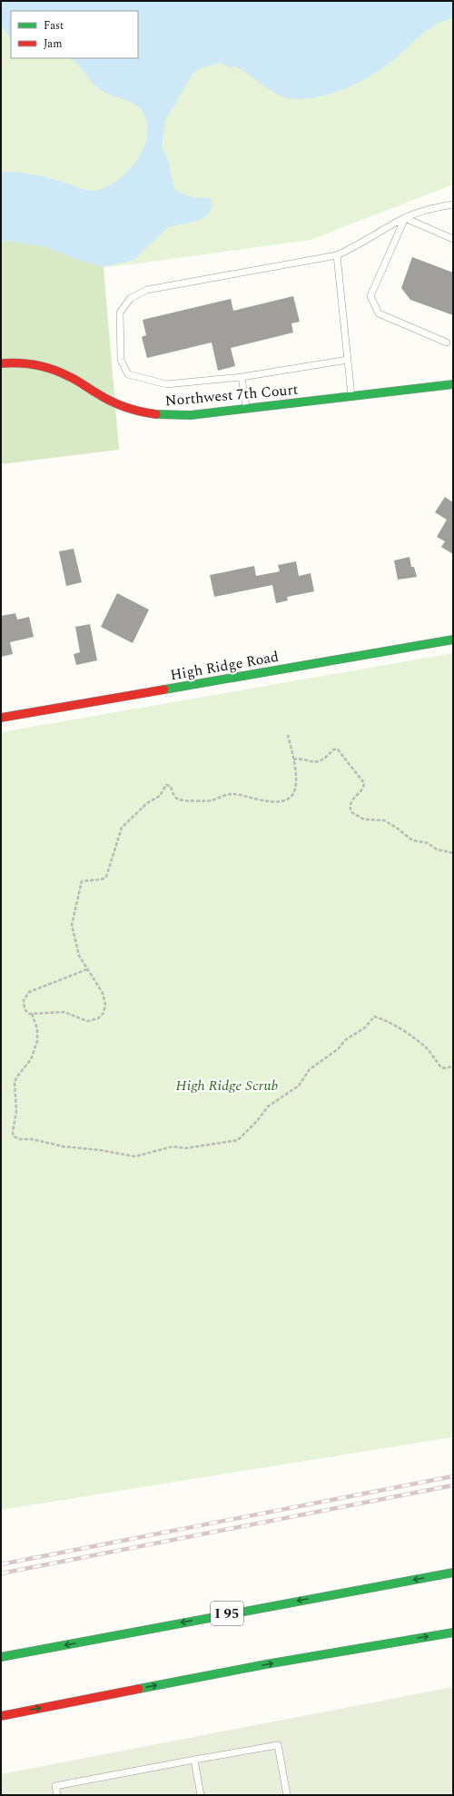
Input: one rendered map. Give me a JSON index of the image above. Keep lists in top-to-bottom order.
{
  "streets": {
    "main road": ["Northwest 7th Court", "High Ridge Road", "I 95"]
  },
  "parks": ["High Ridge Scrub"],
  "legend": ["Fast", "Jam"]
}
